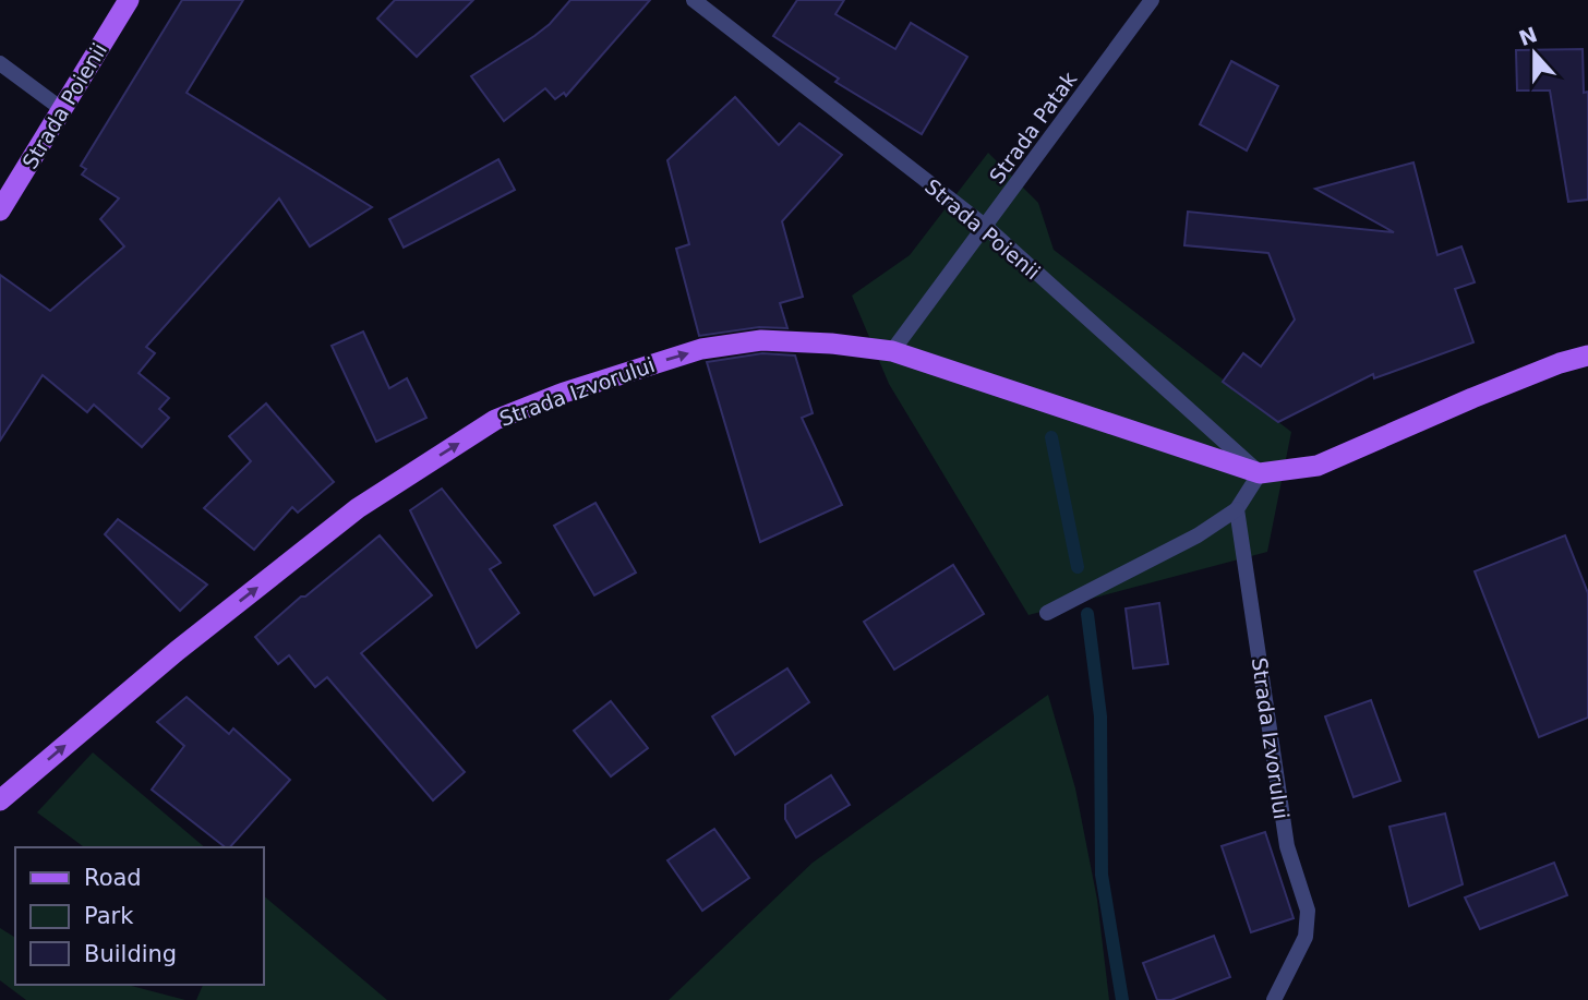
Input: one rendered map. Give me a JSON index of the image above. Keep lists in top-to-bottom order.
{
  "streets": {
    "main road": ["Strada Poienii", "Strada Izvorului"],
    "street": ["Strada Patak"]
  },
  "crossings": [
    ["Strada Poienii", "Strada Patak"],
    ["Strada Poienii", "Strada Izvorului"],
    ["Strada Patak", "Strada Izvorului"]
  ],
  "one_way": ["Strada Izvorului"],
  "legend": ["Road", "Park", "Building"],
  "north": "top"
}
